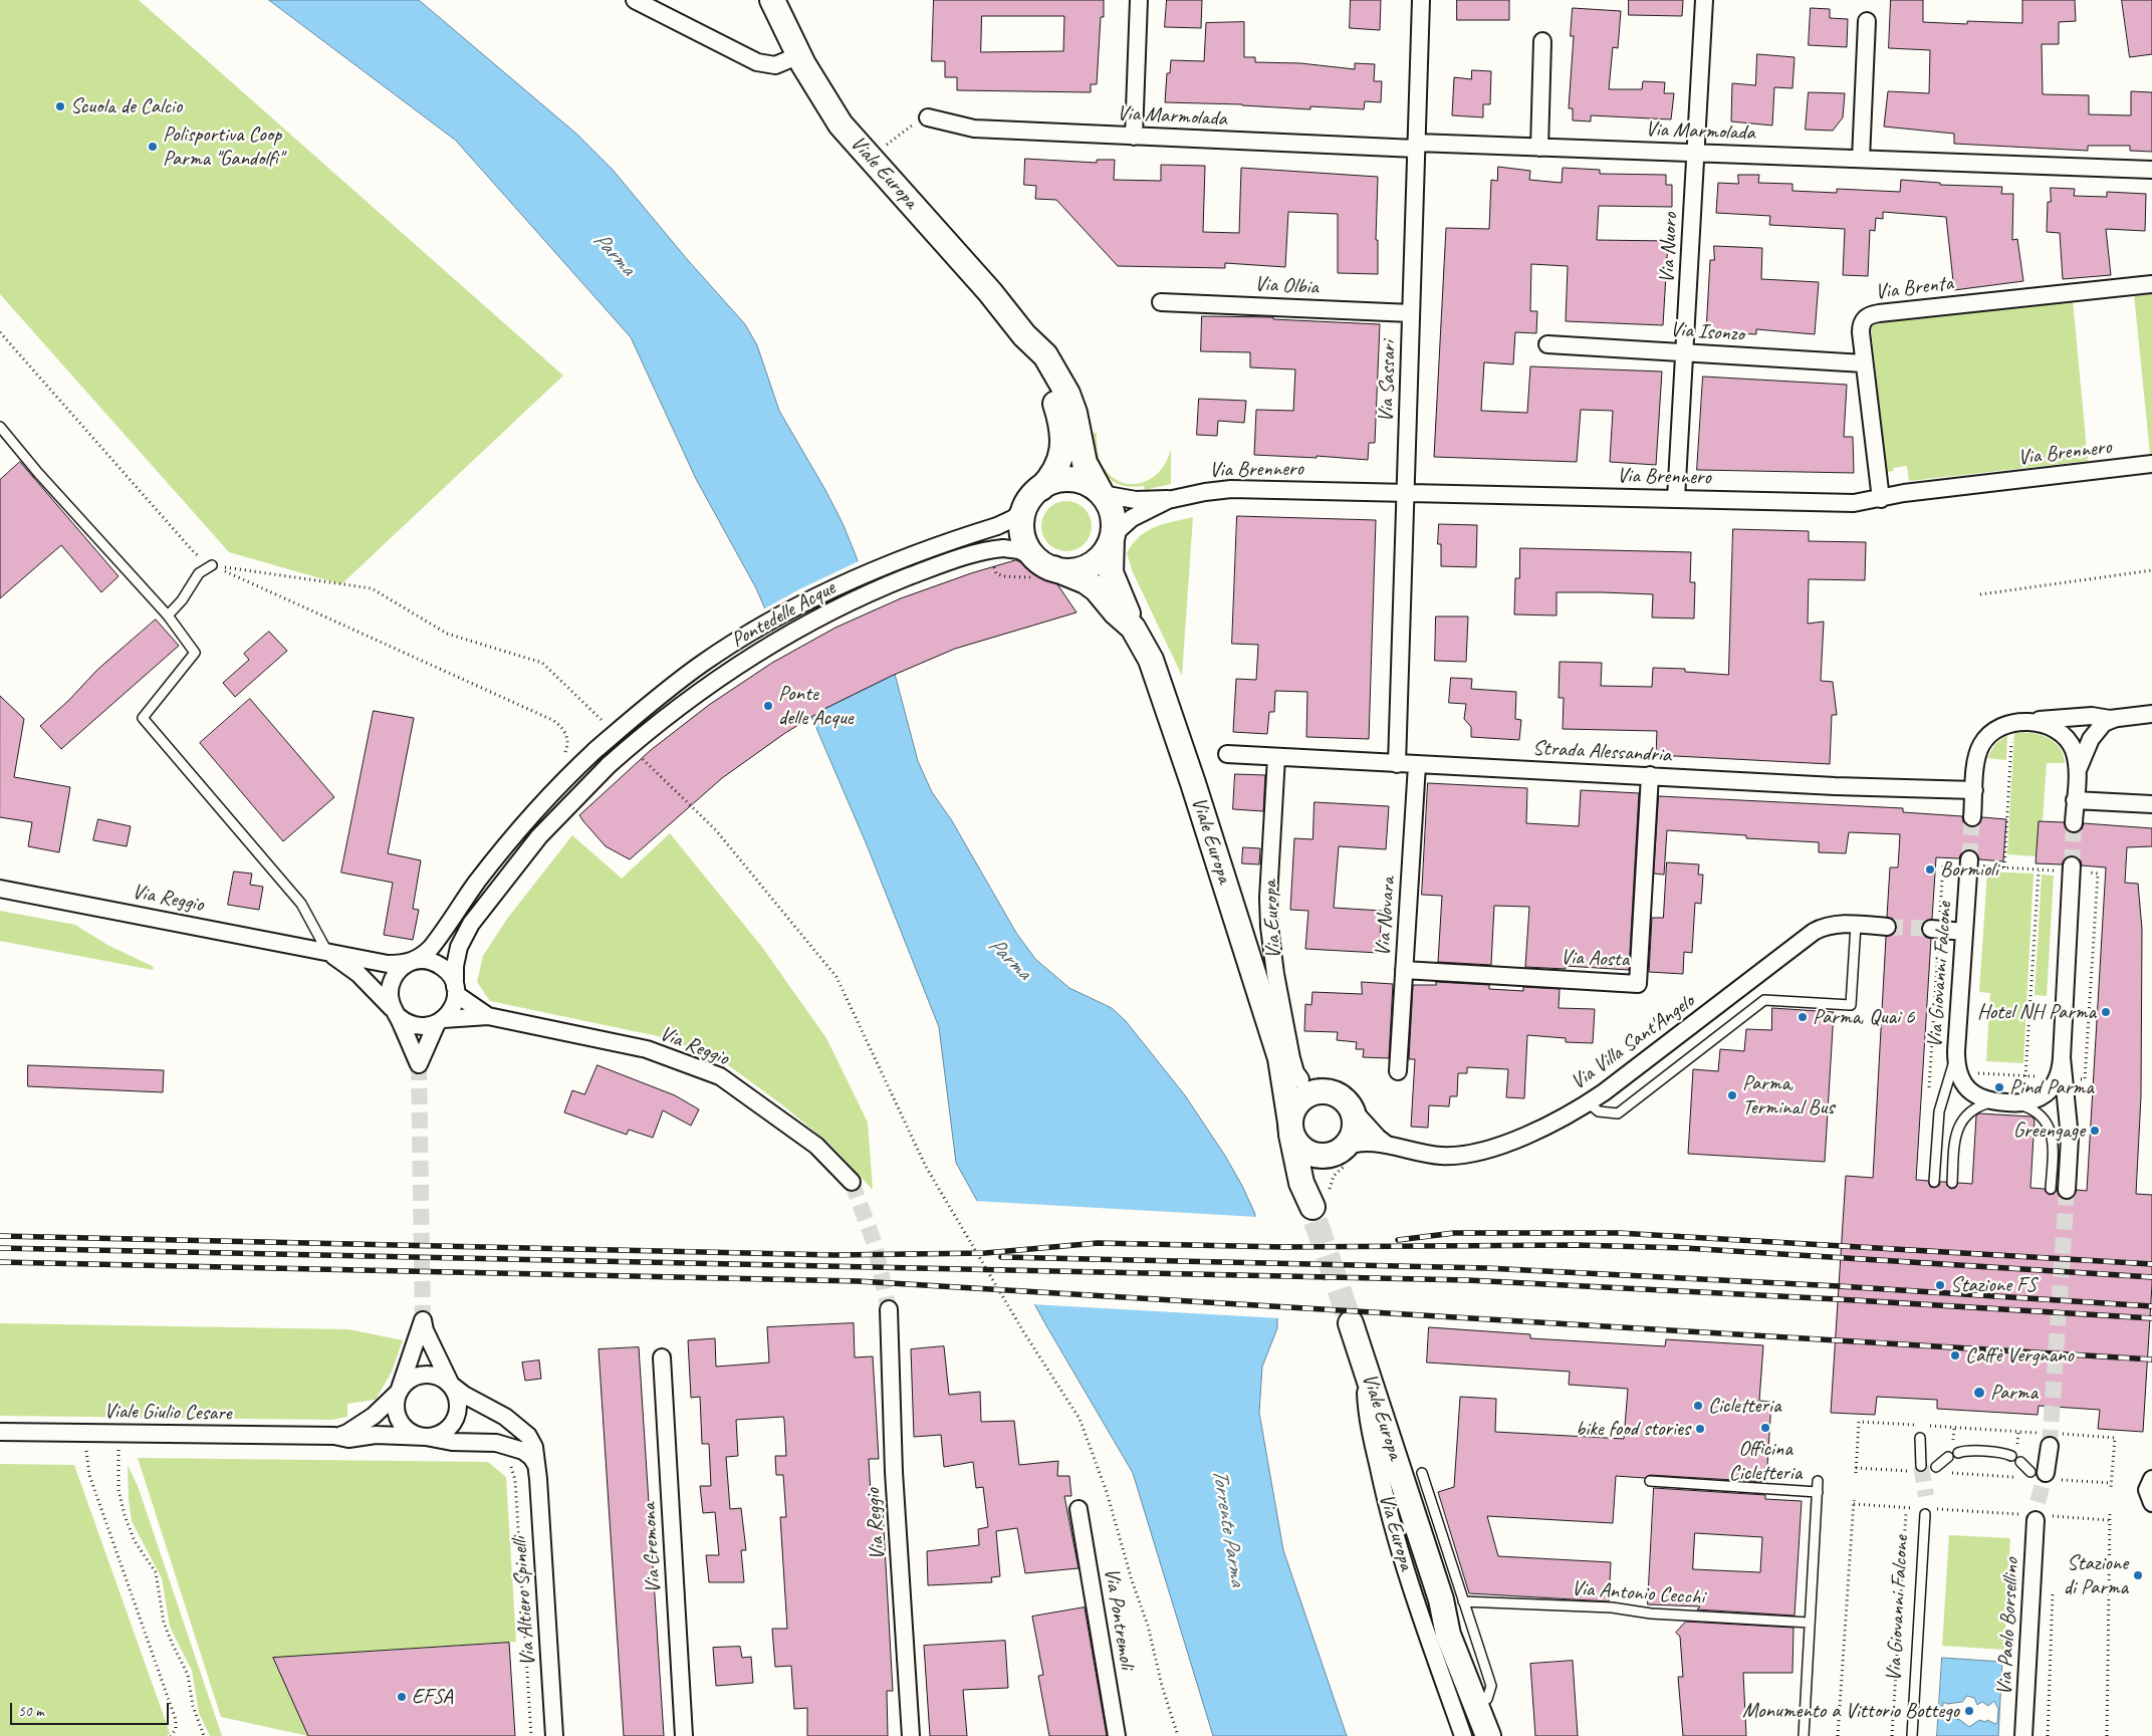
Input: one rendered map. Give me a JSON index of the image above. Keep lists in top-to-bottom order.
{
  "streets": {
    "main road": ["Viale Europa", "Via Europa"],
    "street": [
      "Via Marmolada",
      "Via Nuoro",
      "Via Olbia",
      "Via Brenta",
      "Via Isonzo",
      "Via Sassari",
      "Via Brennero",
      "Pontedelle Acque",
      "Strada Alessandria",
      "Via Reggio",
      "Via Novara",
      "Via Aosta",
      "Via Giovanni Falcone",
      "Via Villa Sant'Angelo",
      "Viale Giulio Cesare",
      "Via Cremona",
      "Via Altiero Spinelli",
      "Via Pontremoli",
      "Via Paolo Borsellino"
    ],
    "lane": ["Via Antonio Cecchi"]
  },
  "crossings": [
    ["Via Marmolada", "Via Nuoro"],
    ["Via Marmolada", "Via Sassari"],
    ["Viale Europa", "Via Brennero"],
    ["Viale Europa", "Pontedelle Acque"],
    ["Viale Europa", "Via Europa"],
    ["Viale Europa", "Via Antonio Cecchi"],
    ["Via Nuoro", "Via Isonzo"],
    ["Via Nuoro", "Via Brennero"],
    ["Via Olbia", "Via Sassari"],
    ["Via Brenta", "Via Isonzo"],
    ["Via Brenta", "Via Brennero"],
    ["Via Sassari", "Via Brennero"],
    ["Via Sassari", "Strada Alessandria"],
    ["Via Brennero", "Pontedelle Acque"],
    ["Pontedelle Acque", "Via Reggio"],
    ["Strada Alessandria", "Via Novara"],
    ["Strada Alessandria", "Via Europa"],
    ["Strada Alessandria", "Via Aosta"],
    ["Via Novara", "Via Aosta"],
    ["Viale Giulio Cesare", "Via Altiero Spinelli"]
  ],
  "water": ["Parma", "Torrente Parma"],
  "places": [
    "Scuola de Calcio",
    "Polisportiva Coop Parma \"Gandolfi\"",
    "Ponte delle Acque",
    "Bormioli",
    "Hotel NH Parma",
    "Parma, Quai 6",
    "Pind Parma",
    "Parma, Terminal Bus",
    "Greengage",
    "Stazione FS",
    "Caffè Vergnano",
    "Parma",
    "Cicletteria",
    "Officina Cicletteria",
    "bike food stories",
    "Stazione di Parma",
    "EFSA",
    "Monumento a Vittorio Bottego"
  ],
  "scale_bar": "50 m"
}
